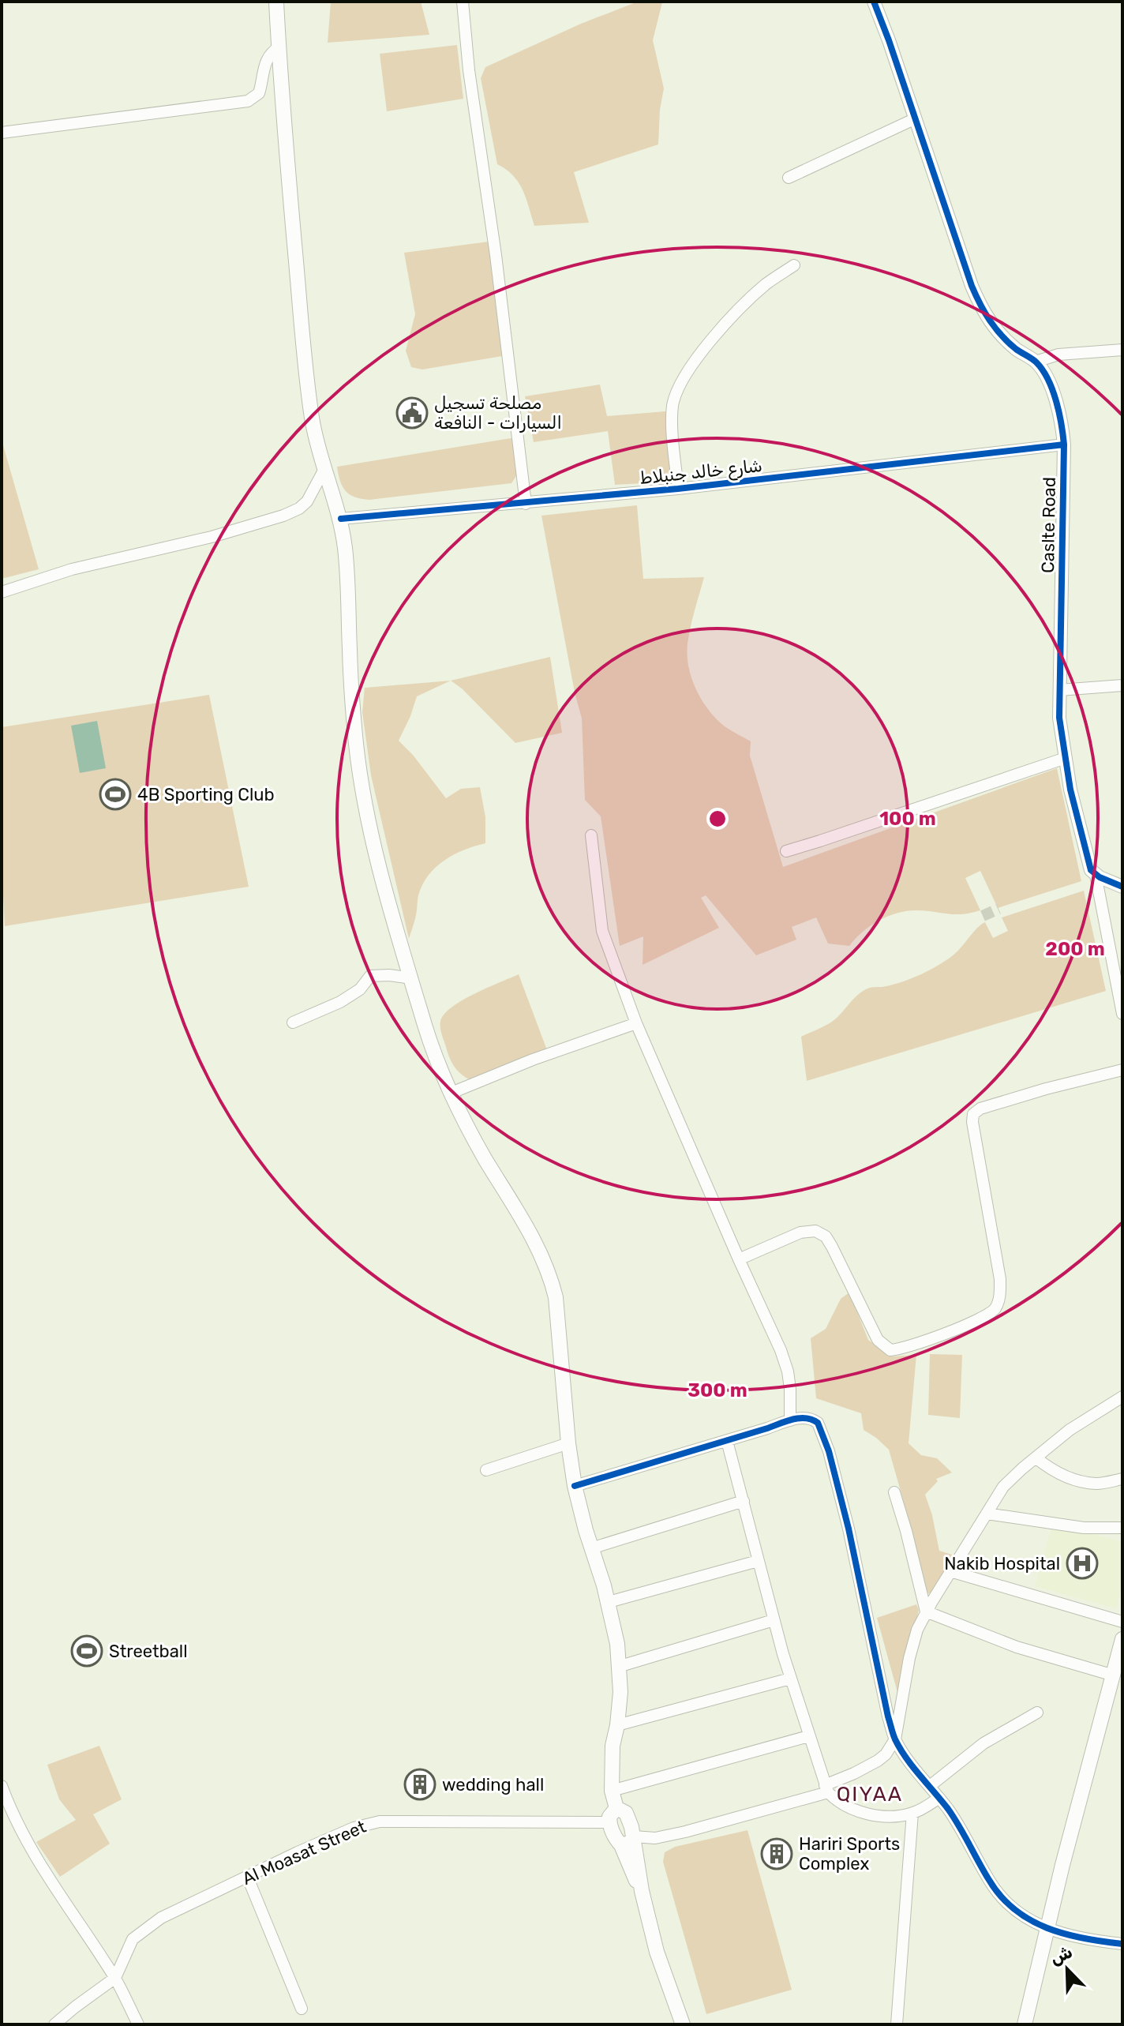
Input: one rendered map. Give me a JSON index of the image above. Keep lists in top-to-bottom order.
{
  "streets": {
    "street": ["شارع خالد جنبلاط", "Caslte Road", "Al Moasat Street"]
  },
  "crossings": [
    ["شارع خالد جنبلاط", "Caslte Road"]
  ],
  "districts": ["QIYAA"],
  "places": {
    "public building": ["مصلحة تسجيل السيارات - النافعة"],
    "sports": ["4B Sporting Club", "Streetball"],
    "hospital": ["Nakib Hospital"],
    "building": ["wedding hall", "Hariri Sports Complex"]
  },
  "north": "top left",
  "rings": ["100 m", "200 m", "300 m"]
}
